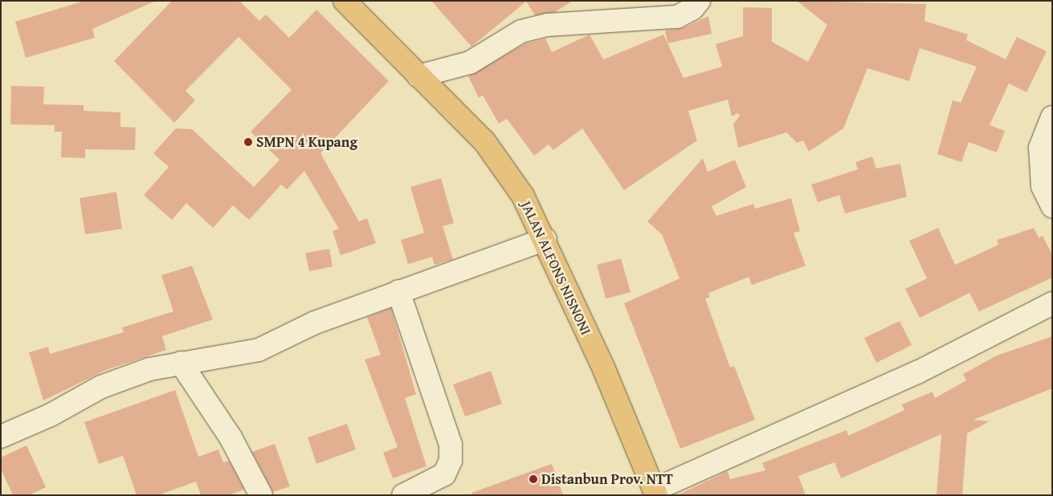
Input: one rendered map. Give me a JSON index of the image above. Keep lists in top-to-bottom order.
{
  "streets": {
    "main road": ["JALAN ALFONS NISNONI"]
  },
  "places": ["SMPN 4 Kupang", "Distanbun Prov. NTT"]
}
